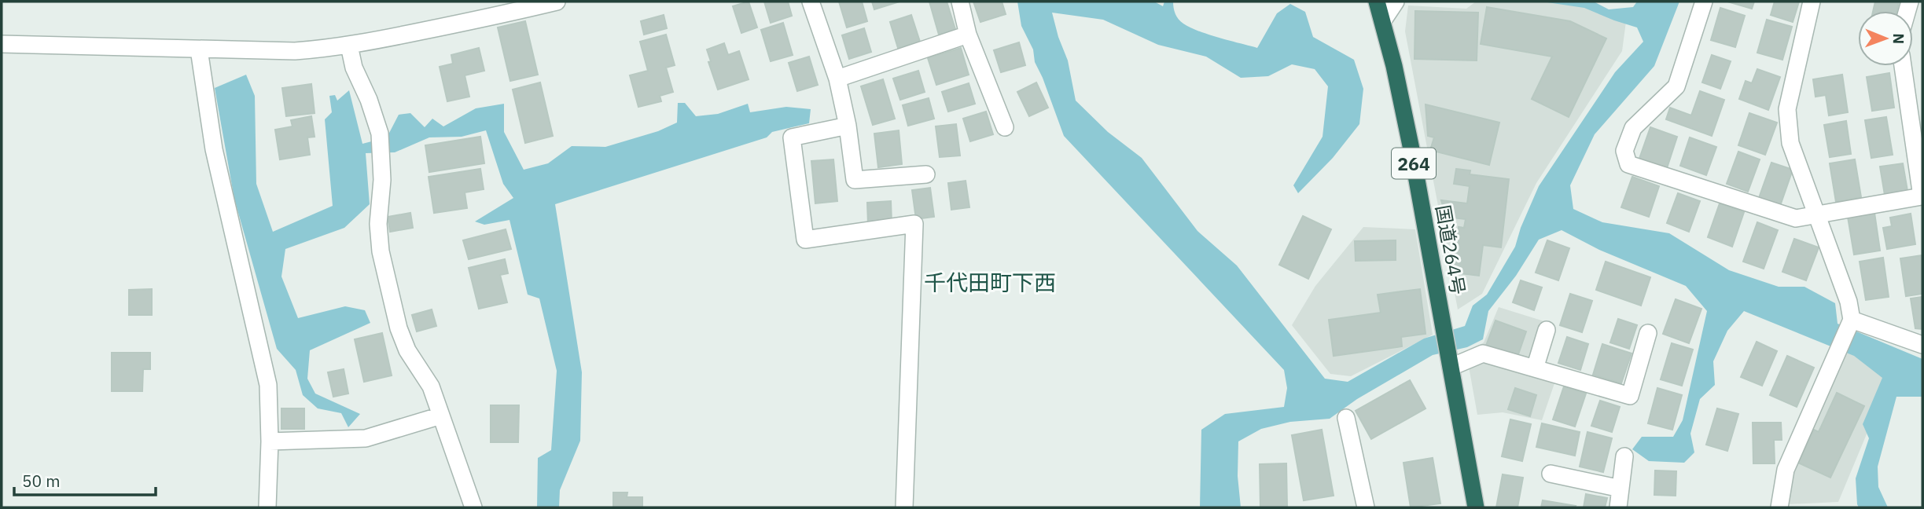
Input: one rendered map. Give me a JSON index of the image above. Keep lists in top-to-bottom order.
{
  "streets": {
    "highway": ["264", "国道264号"]
  },
  "districts": ["千代田町下西"],
  "scale_bar": "50 m",
  "north": "right"
}
